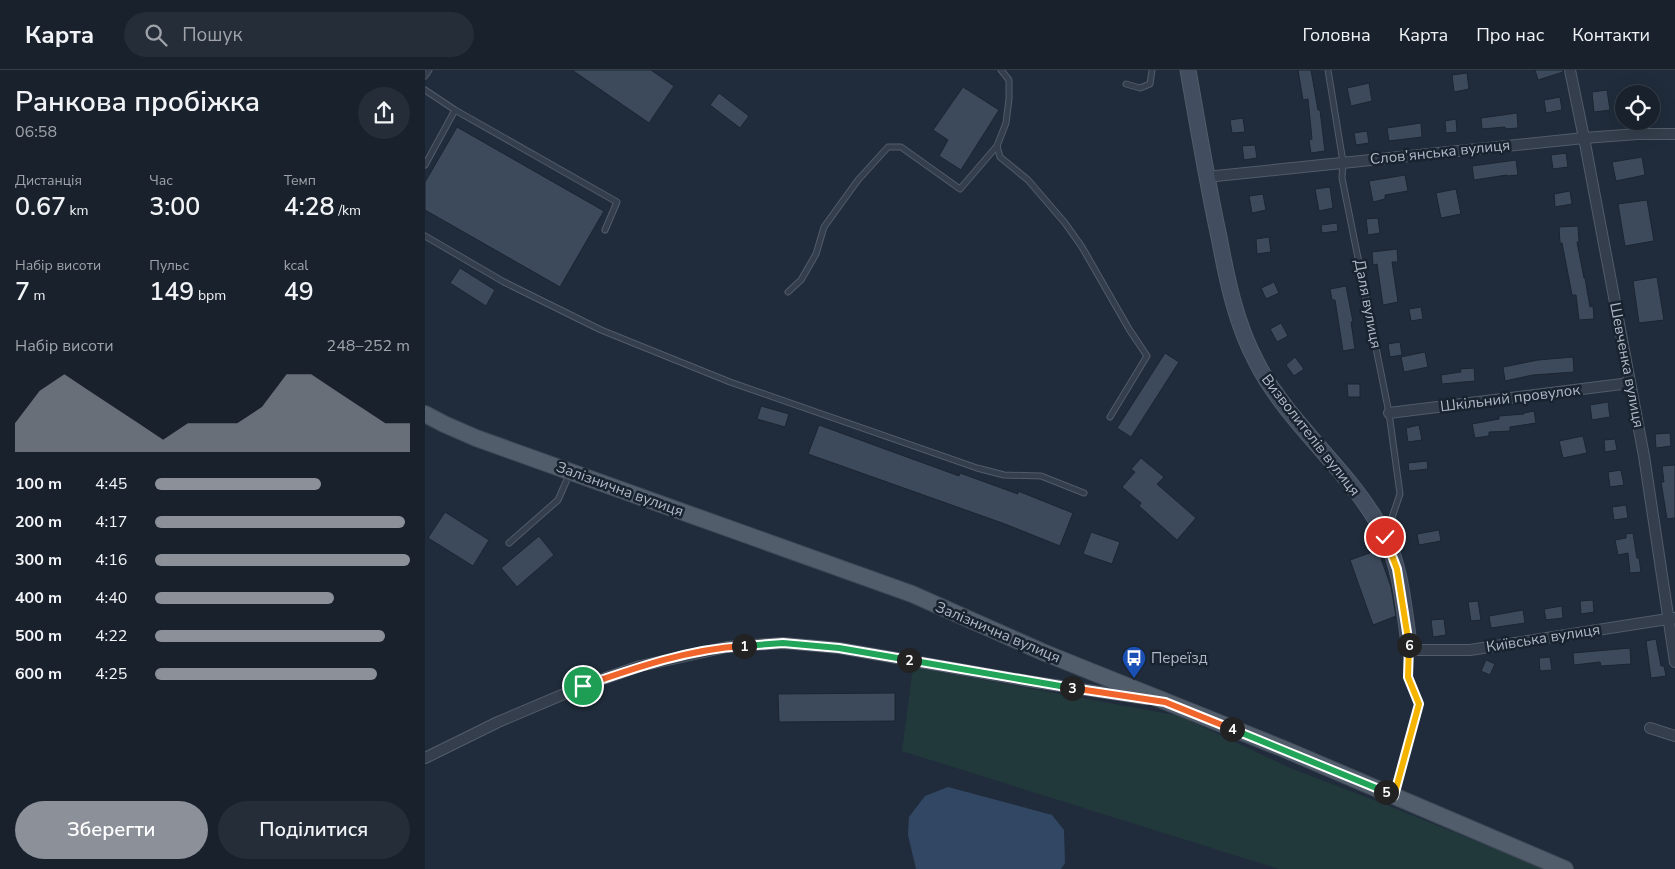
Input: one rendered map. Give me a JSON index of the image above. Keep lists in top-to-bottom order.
{
  "streets": {
    "main road": ["Залізнична вулиця"],
    "street": [
      "Слов’янська вулиця",
      "Шевченка вулиця",
      "Шкільний провулок",
      "Визволителів вулиця",
      "Київська вулиця"
    ],
    "lane": ["Даля вулиця"]
  },
  "crossings": [
    ["Слов’янська вулиця", "Даля вулиця"],
    ["Слов’янська вулиця", "Шевченка вулиця"],
    ["Слов’янська вулиця", "Визволителів вулиця"],
    ["Даля вулиця", "Шкільний провулок"],
    ["Даля вулиця", "Визволителів вулиця"],
    ["Шевченка вулиця", "Шкільний провулок"],
    ["Шевченка вулиця", "Київська вулиця"],
    ["Визволителів вулиця", "Київська вулиця"]
  ],
  "places": {
    "bus stop": ["Переїзд"]
  },
  "page": {
    "header": "Карта",
    "search": "Пошук",
    "nav": [
      "Головна",
      "Карта",
      "Про нас",
      "Контакти"
    ],
    "heading": ["Ранкова пробіжка", "06:58"],
    "stats": [
      ["Дистанція", "0.67 km"],
      ["Час", "3:00"],
      ["Темп", "4:28 /km"],
      ["Набір висоти", "7 m"],
      ["Пульс", "149 bpm"],
      ["kcal", "49"]
    ],
    "chart": ["Набір висоти", "248–252 m"],
    "list": [
      {
        "name": "100 m",
        "note": "4:45"
      },
      {
        "name": "200 m",
        "note": "4:17"
      },
      {
        "name": "300 m",
        "note": "4:16"
      },
      {
        "name": "400 m",
        "note": "4:40"
      },
      {
        "name": "500 m",
        "note": "4:22"
      },
      {
        "name": "600 m",
        "note": "4:25"
      }
    ],
    "pins": [
      "6",
      "1",
      "2",
      "3",
      "4",
      "5"
    ],
    "buttons": ["Зберегти", "Поділитися"]
  }
}
